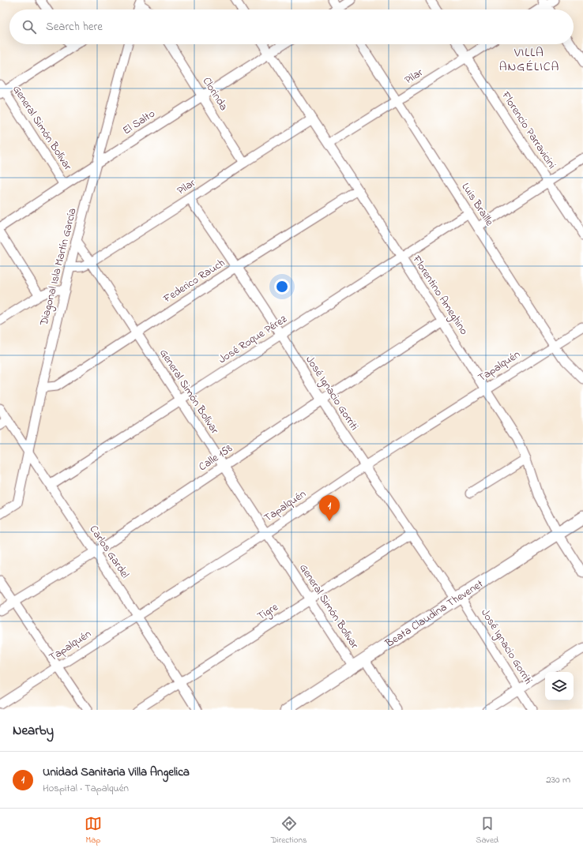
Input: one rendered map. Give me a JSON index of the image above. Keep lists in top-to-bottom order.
{
  "streets": {
    "main road": ["Beata Claudina Thevenet"],
    "street": [
      "Pilar",
      "Clorinda",
      "El Salto",
      "General Simón Bolívar",
      "Florencio Parravicini",
      "Luis Braille",
      "Diagonal Isla Martín García",
      "Federico Rauch",
      "Florentino Ameghino",
      "José Roque Pérez",
      "Tapalquén",
      "José Ignacio Gorriti",
      "Calle 158",
      "Carlos Gardel",
      "Tigre"
    ]
  },
  "crossings": [
    ["Pilar", "Clorinda"],
    ["Pilar", "General Simón Bolívar"],
    ["Pilar", "Florencio Parravicini"],
    ["Pilar", "Luis Braille"],
    ["Pilar", "Diagonal Isla Martín García"],
    ["Pilar", "Florentino Ameghino"],
    ["Pilar", "José Ignacio Gorriti"],
    ["Clorinda", "El Salto"],
    ["El Salto", "General Simón Bolívar"],
    ["El Salto", "Diagonal Isla Martín García"],
    ["El Salto", "Florentino Ameghino"],
    ["General Simón Bolívar", "Diagonal Isla Martín García"],
    ["General Simón Bolívar", "Federico Rauch"],
    ["General Simón Bolívar", "José Roque Pérez"],
    ["General Simón Bolívar", "Tapalquén"],
    ["General Simón Bolívar", "Calle 158"],
    ["General Simón Bolívar", "Tigre"],
    ["General Simón Bolívar", "Beata Claudina Thevenet"],
    ["Luis Braille", "José Roque Pérez"],
    ["Luis Braille", "Tapalquén"],
    ["Diagonal Isla Martín García", "Federico Rauch"],
    ["Diagonal Isla Martín García", "Carlos Gardel"],
    ["Federico Rauch", "Florentino Ameghino"],
    ["Federico Rauch", "José Ignacio Gorriti"],
    ["Florentino Ameghino", "José Roque Pérez"],
    ["Florentino Ameghino", "Tapalquén"],
    ["Florentino Ameghino", "Calle 158"],
    ["Florentino Ameghino", "Beata Claudina Thevenet"],
    ["José Roque Pérez", "José Ignacio Gorriti"],
    ["José Roque Pérez", "Carlos Gardel"],
    ["Tapalquén", "José Ignacio Gorriti"],
    ["Tapalquén", "Carlos Gardel"],
    ["José Ignacio Gorriti", "Calle 158"],
    ["José Ignacio Gorriti", "Tigre"],
    ["José Ignacio Gorriti", "Beata Claudina Thevenet"],
    ["Calle 158", "Carlos Gardel"],
    ["Carlos Gardel", "Tigre"]
  ],
  "districts": ["VILLA ANGÉLICA"],
  "page": {
    "search": "Search here",
    "pins": "1",
    "heading": "Nearby",
    "list": [
      {
        "mark": "1",
        "name": "Unidad Sanitaria Villa Angelica",
        "note": "Hospital · Tapalquén",
        "value": "230 m"
      }
    ],
    "nav": ["Map", "Directions", "Saved"]
  }
}
